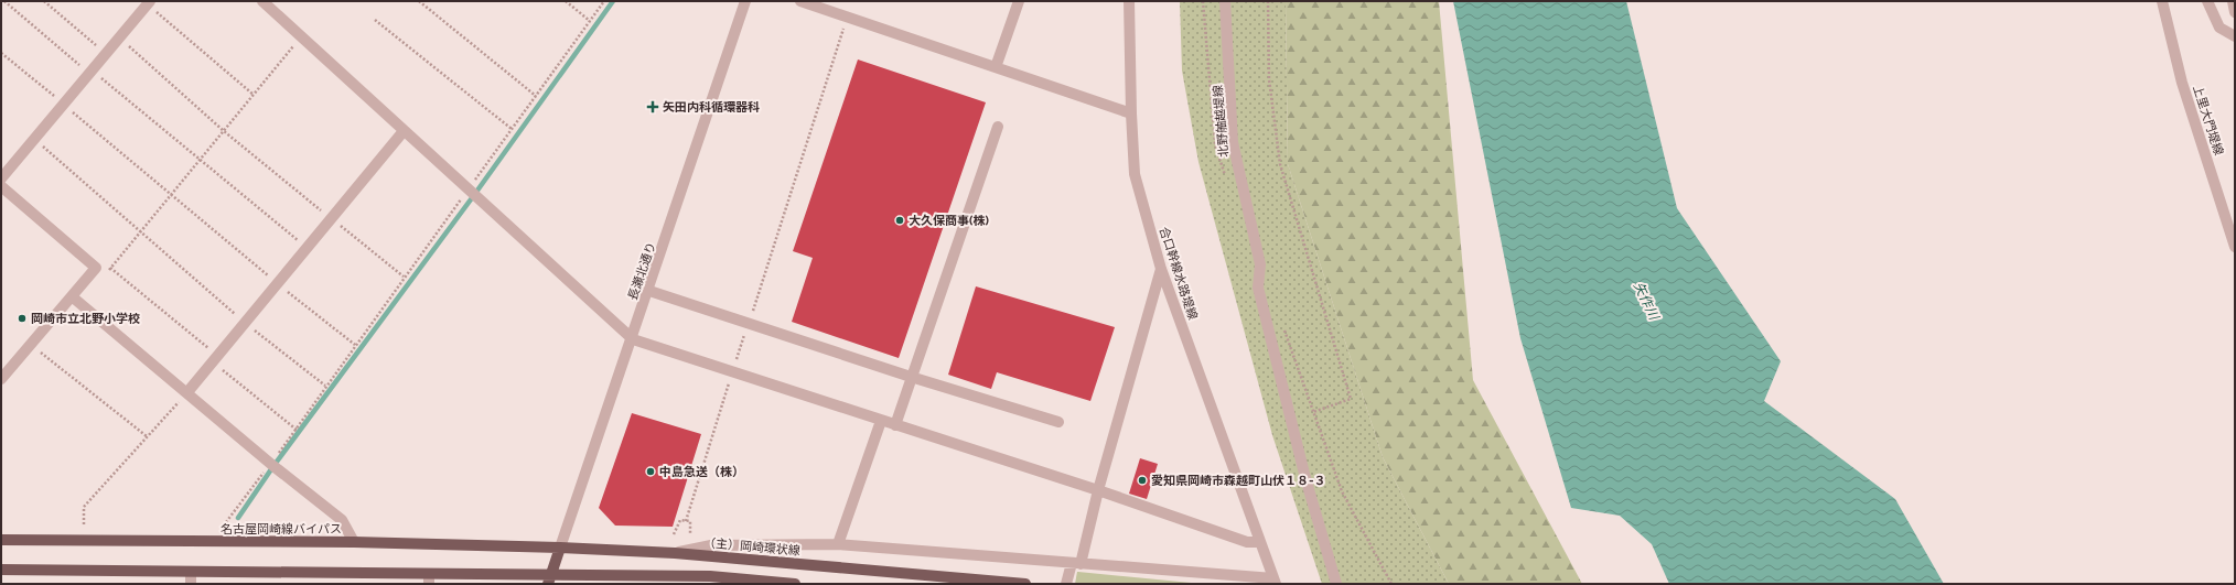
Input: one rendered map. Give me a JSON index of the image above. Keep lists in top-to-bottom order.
{
  "streets": {
    "main road": ["名古屋岡崎線バイパス", "（主）岡崎環状線"],
    "street": [
      "上里大門堤線",
      "北野舳越堤線",
      "長瀬北通り",
      "合口幹線水路堤線"
    ]
  },
  "crossings": [
    ["長瀬北通り", "名古屋岡崎線バイパス"],
    ["長瀬北通り", "（主）岡崎環状線"],
    ["名古屋岡崎線バイパス", "（主）岡崎環状線"]
  ],
  "water": ["矢作川"],
  "places": {
    "health": ["矢田内科循環器科"],
    "other": [
      "大久保商事(株)",
      "岡崎市立北野小学校",
      "中島急送（株）",
      "愛知県岡崎市森越町山伏１８‐３"
    ]
  }
}
